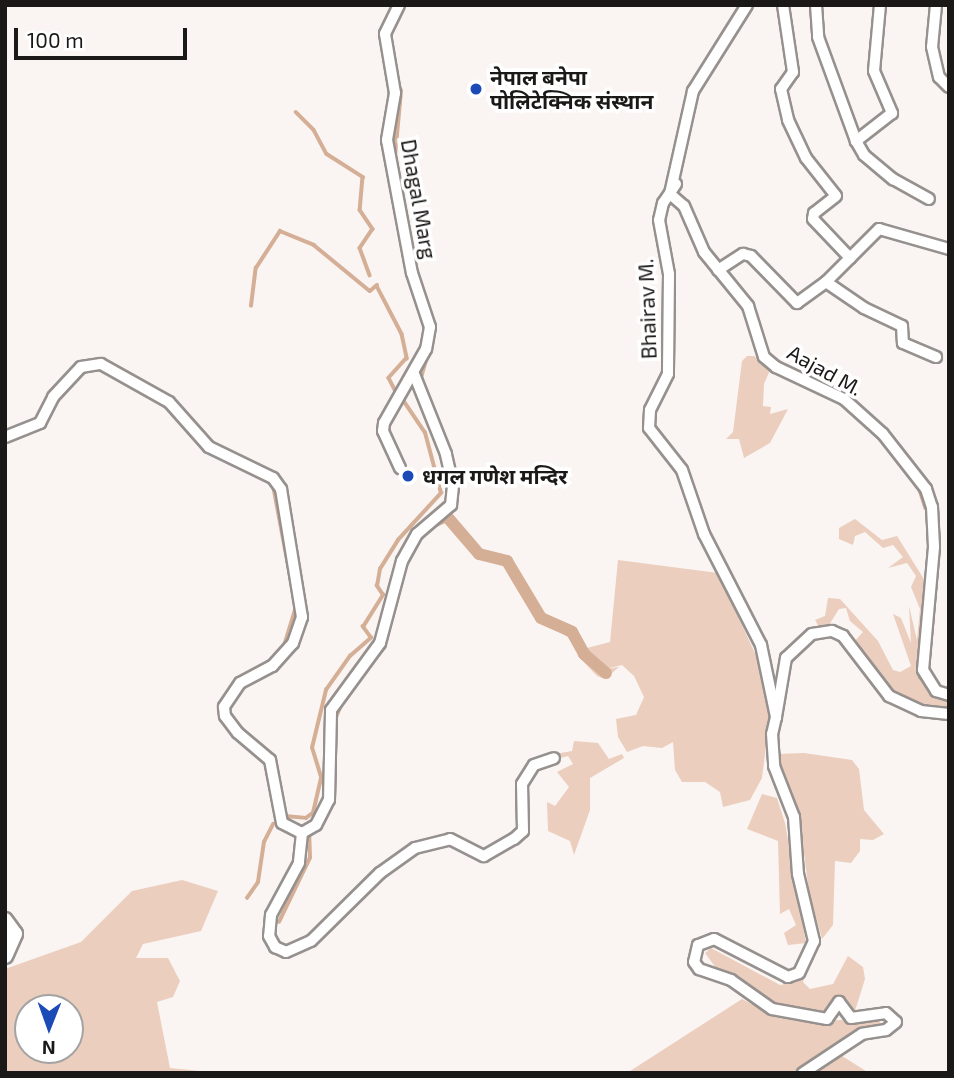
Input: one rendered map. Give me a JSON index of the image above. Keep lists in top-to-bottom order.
{
  "streets": {
    "street": ["Dhagal Marg", "Bhairav M.", "Aajad M."]
  },
  "crossings": [
    ["Bhairav M.", "Aajad M."]
  ],
  "places": ["नेपाल बनेपा पोलिटेक्निक संस्थान", "धगल गणेश मन्दिर"],
  "scale_bar": "100 m",
  "north": "bottom"
}
